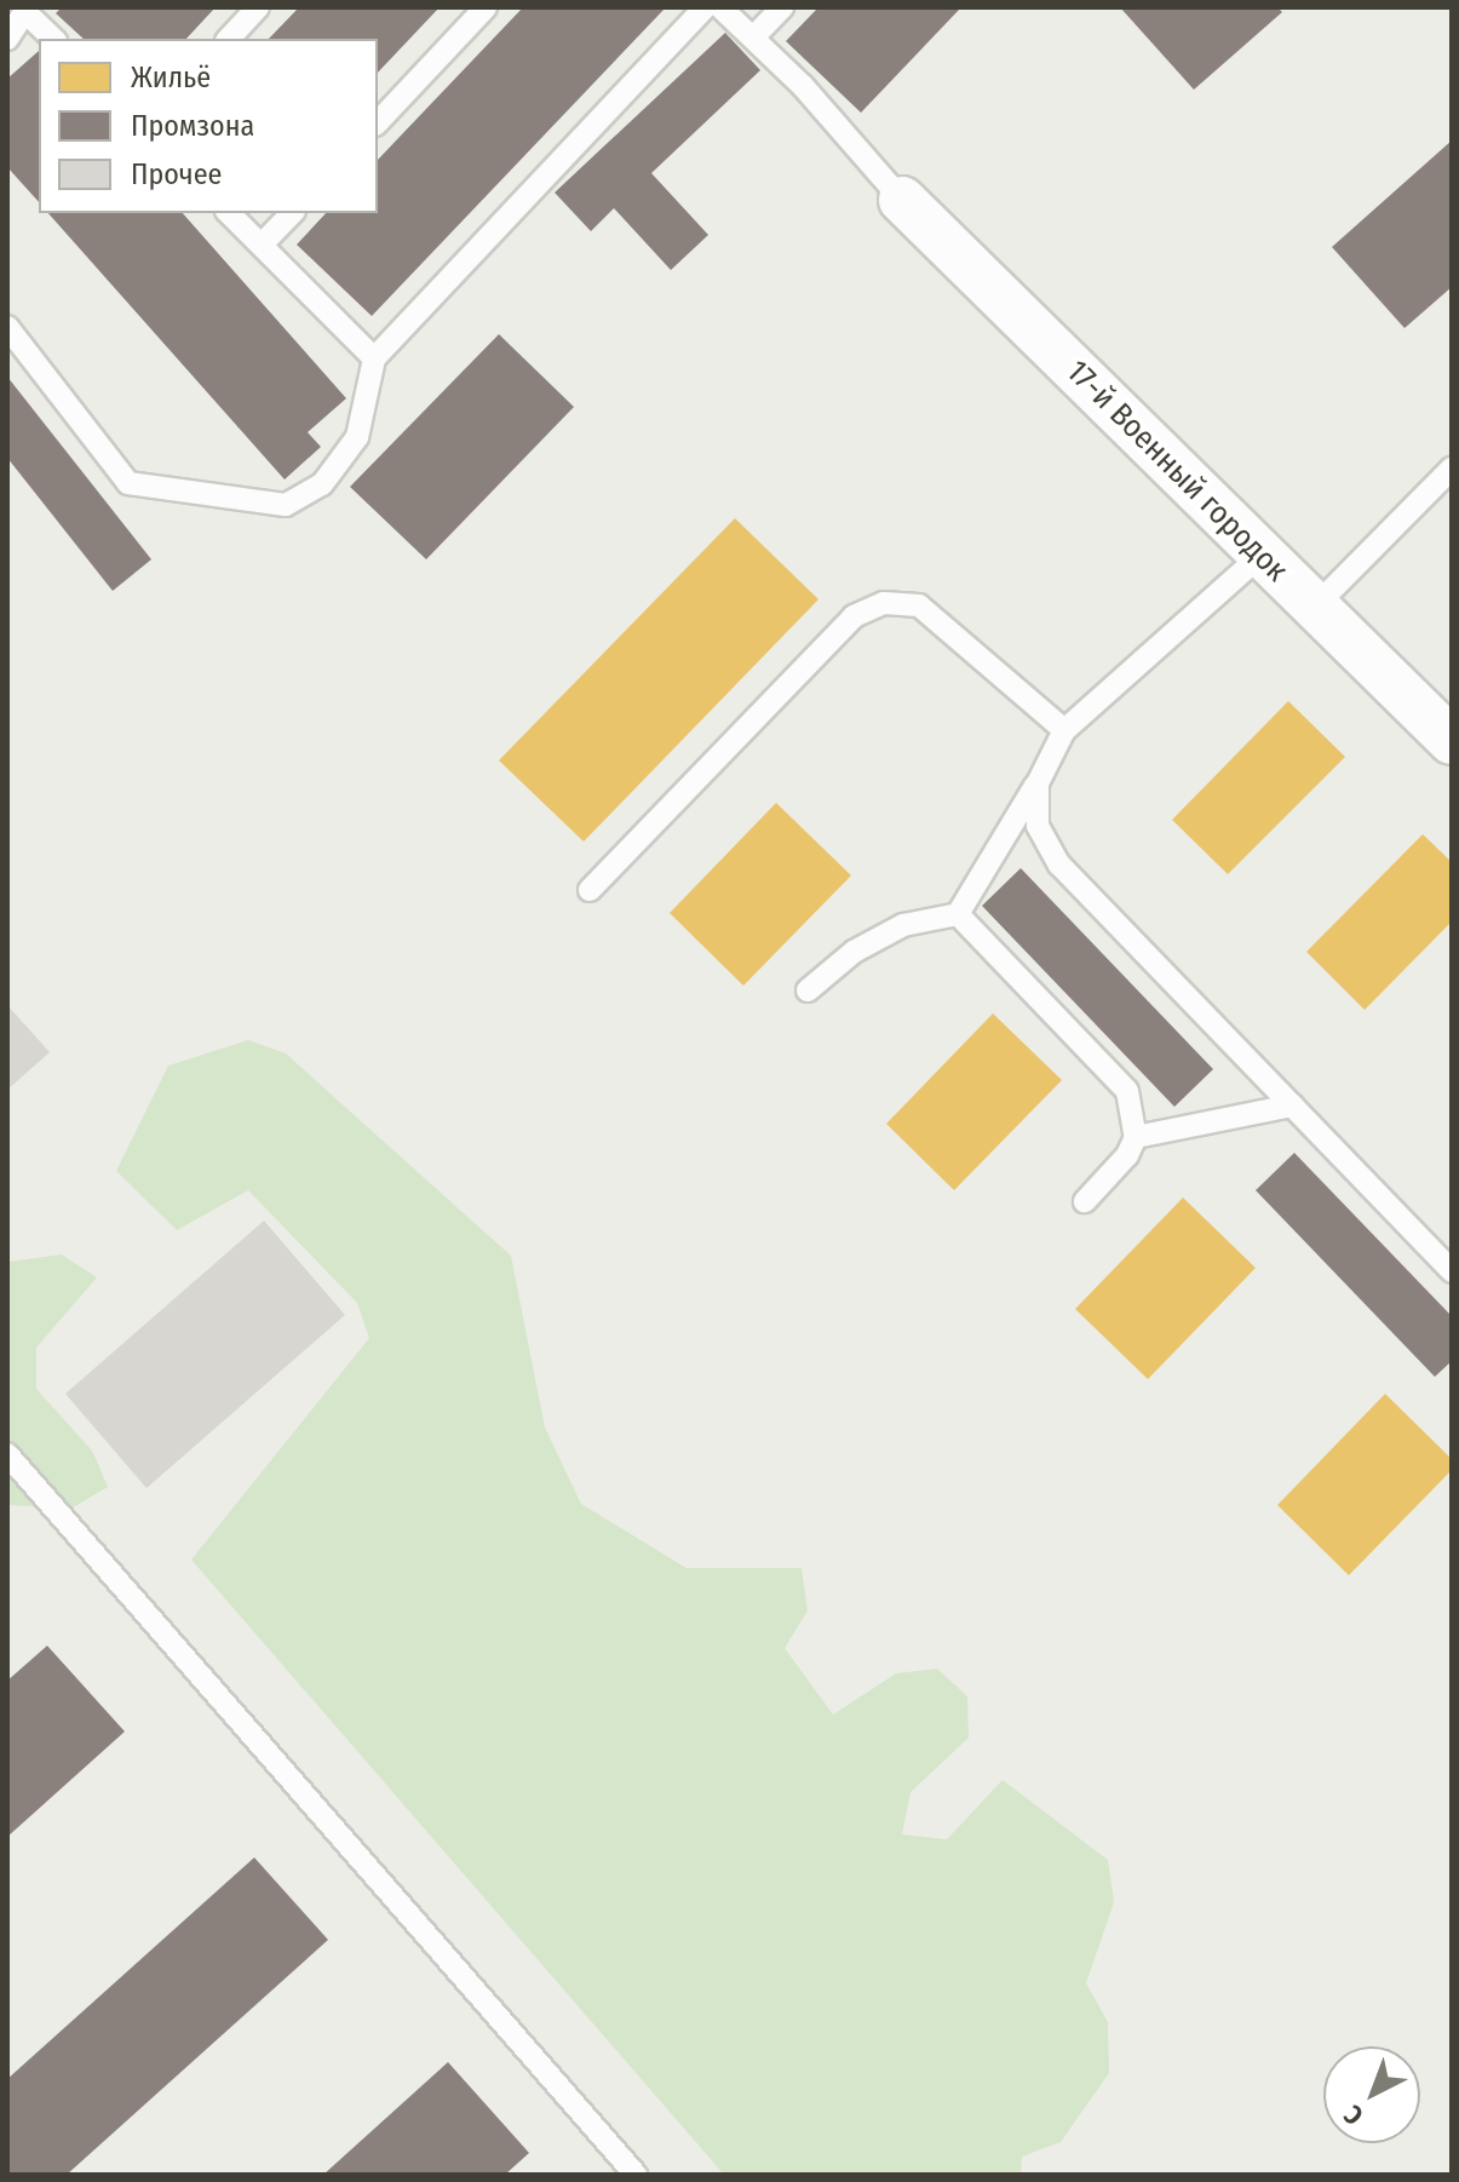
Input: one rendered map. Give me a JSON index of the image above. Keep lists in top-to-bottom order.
{
  "streets": {
    "street": ["17-й Военный городок"]
  },
  "legend": ["Жильё", "Промзона", "Прочее"],
  "north": "bottom left"
}
